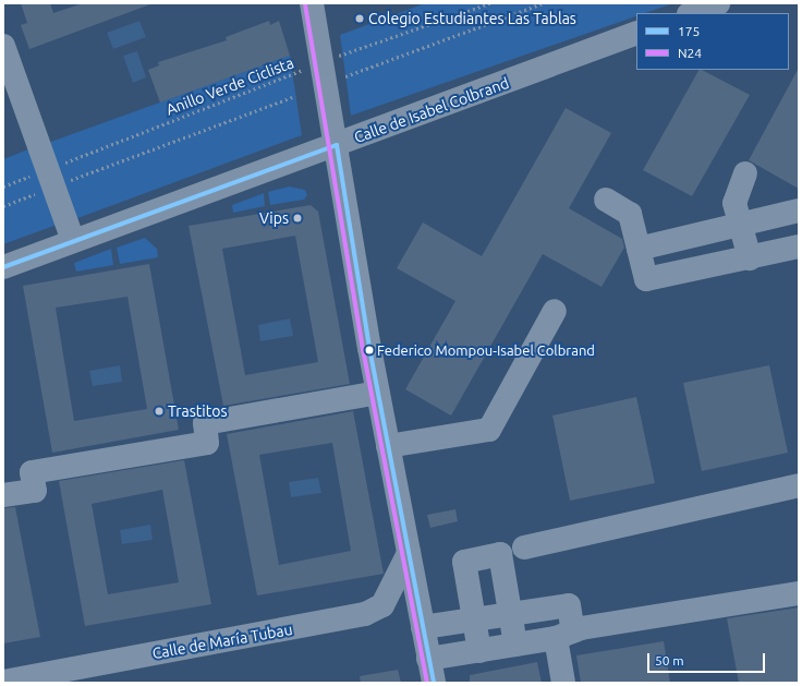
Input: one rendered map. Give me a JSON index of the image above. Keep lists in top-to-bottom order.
{
  "streets": {
    "street": ["Calle de Isabel Colbrand", "Calle de María Tubau"],
    "path": ["Anillo Verde Ciclista"]
  },
  "places": [
    "Colegio Estudiantes Las Tablas",
    "Vips",
    "Federico Mompou-Isabel Colbrand",
    "Trastitos"
  ],
  "lines": ["transit line N24", "transit line 175"],
  "legend": ["175", "N24"],
  "scale_bar": "50 m"
}
